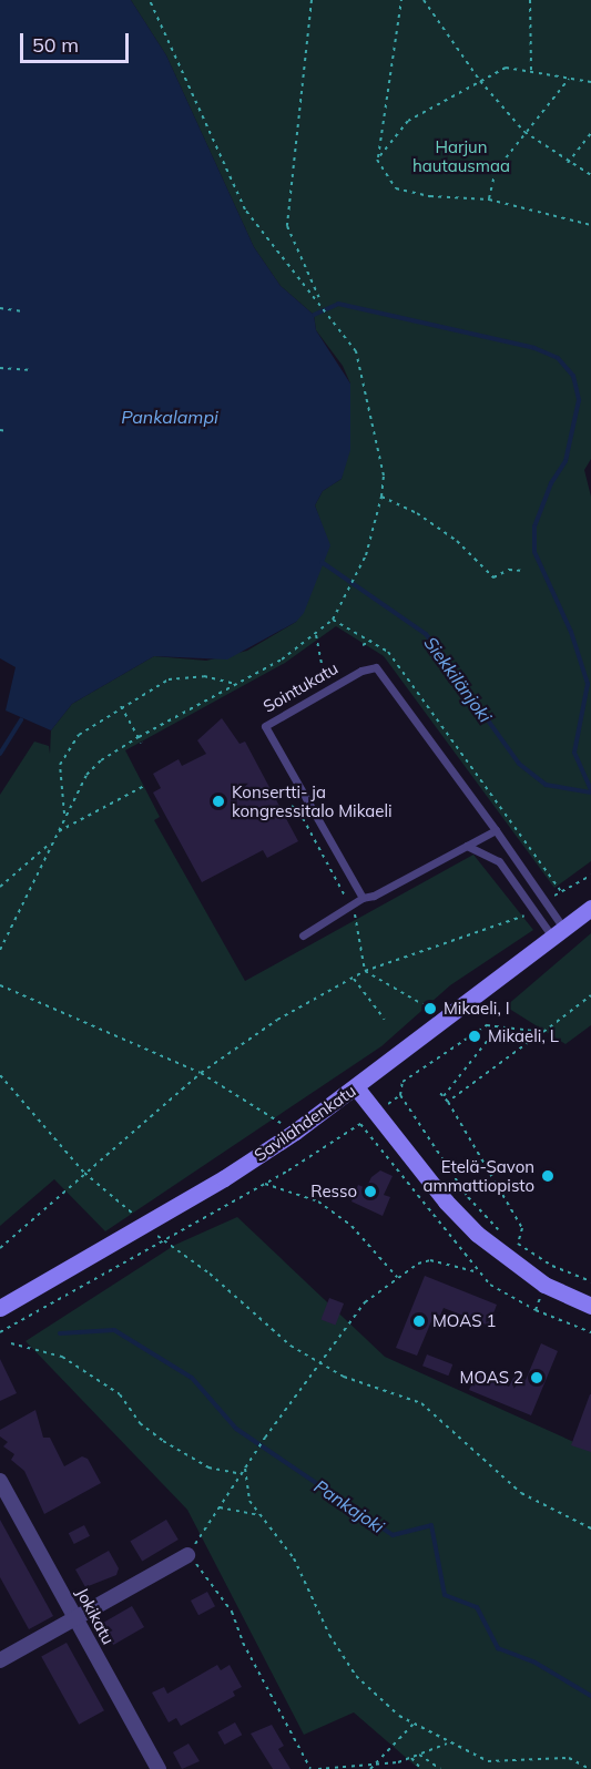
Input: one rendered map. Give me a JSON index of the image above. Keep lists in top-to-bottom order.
{
  "streets": {
    "main road": ["Savilahdenkatu"],
    "street": ["Jokikatu"],
    "lane": ["Sointukatu"]
  },
  "crossings": [
    ["Sointukatu", "Savilahdenkatu"]
  ],
  "water": ["Pankalampi", "Siekkilänjoki", "Pankajoki"],
  "parks": ["Harjun hautausmaa"],
  "places": [
    "Konsertti- ja kongressitalo Mikaeli",
    "Mikaeli, I",
    "Mikaeli, L",
    "Etelä-Savon ammattiopisto",
    "Resso",
    "MOAS 1",
    "MOAS 2"
  ],
  "scale_bar": "50 m"
}
